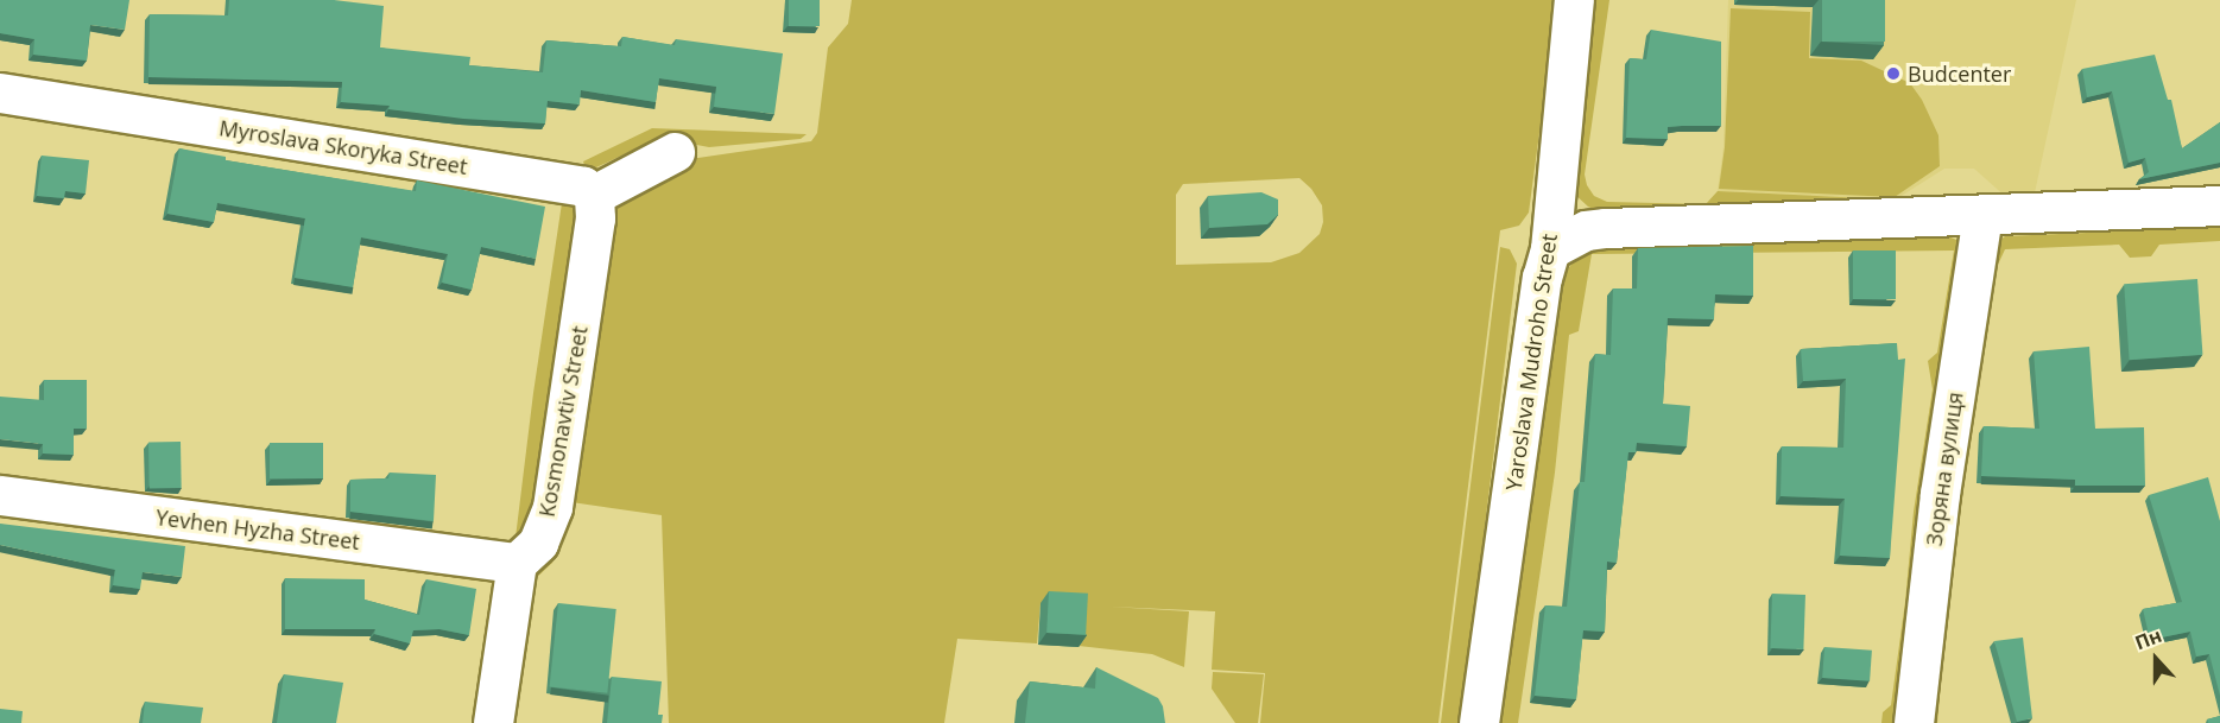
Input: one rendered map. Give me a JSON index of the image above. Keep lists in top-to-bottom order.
{
  "streets": {
    "street": [
      "Myroslava Skoryka Street",
      "Yaroslava Mudroho Street",
      "Kosmonavtiv Street",
      "Зоряна вулиця",
      "Yevhen Hyzha Street"
    ]
  },
  "crossings": [
    ["Myroslava Skoryka Street", "Kosmonavtiv Street"],
    ["Kosmonavtiv Street", "Yevhen Hyzha Street"]
  ],
  "places": ["Budcenter"],
  "north": "top"
}
